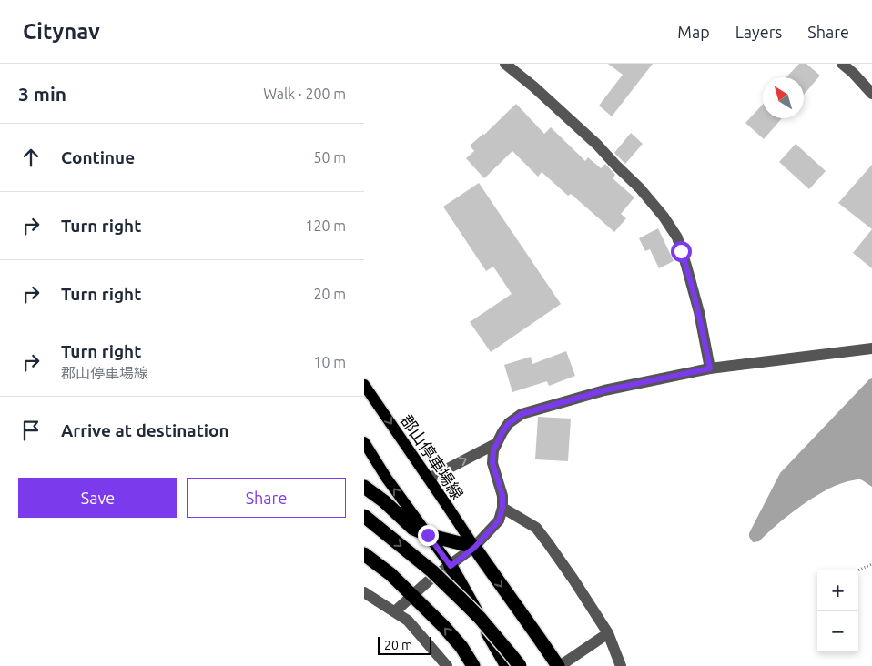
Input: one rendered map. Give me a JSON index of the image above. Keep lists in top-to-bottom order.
{
  "streets": {
    "main road": ["郡山停車場線"]
  },
  "scale_bar": "20 m",
  "north": "top left",
  "page": {
    "header": "Citynav",
    "nav": ["Map", "Layers", "Share"],
    "heading": ["3 min", "Walk · 200 m"],
    "list": [
      ["Continue", "50 m"],
      ["Turn right", "120 m"],
      ["Turn right", "20 m"],
      ["Turn right", "郡山停車場線", "10 m"],
      "Arrive at destination"
    ],
    "buttons": ["Save", "Share"],
    "map_buttons": ["+", "−"],
    "scale": "20 m"
  }
}
